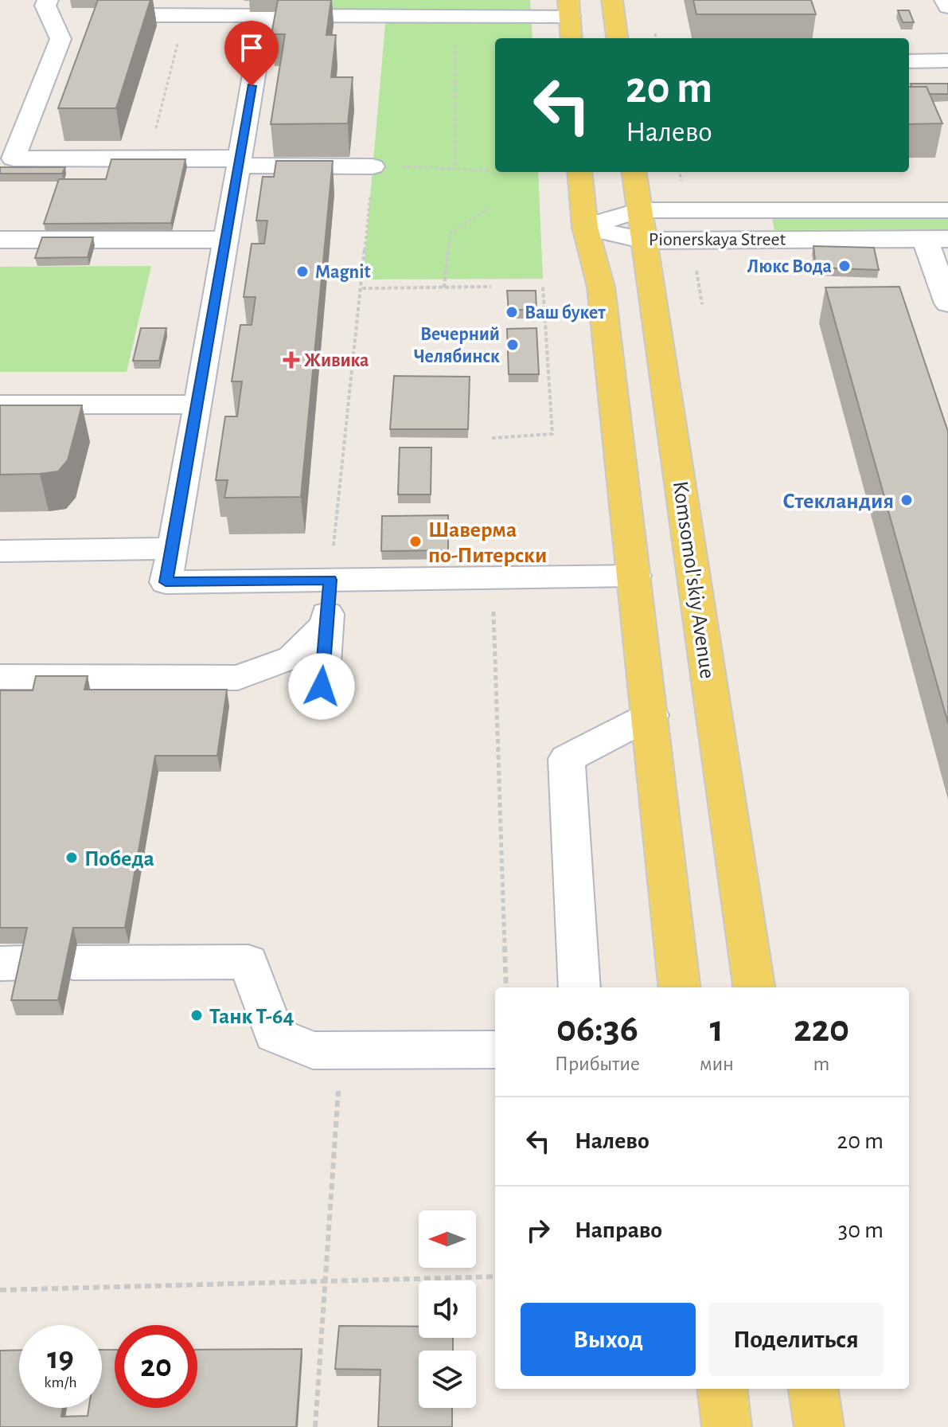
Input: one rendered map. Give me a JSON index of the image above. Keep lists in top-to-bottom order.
{
  "streets": {
    "main road": ["Komsomol'skiy Avenue"],
    "street": ["Pionerskaya Street"]
  },
  "crossings": [
    ["Pionerskaya Street", "Komsomol'skiy Avenue"]
  ],
  "places": {
    "other": [
      "Люкс Вода",
      "Magnit",
      "Ваш букет",
      "Вечерний Челябинск",
      "Стекландия",
      "Шаверма по-Питерски",
      "Победа",
      "Танк Т-64"
    ],
    "health": ["Живика"]
  },
  "north": "left",
  "page": {
    "turn": ["20 m", "Налево"],
    "eta": [
      "06:36",
      "Прибытие",
      "1",
      "мин",
      "220",
      "m"
    ],
    "list": [
      {
        "name": "Налево",
        "value": "20 m"
      },
      {
        "name": "Направо",
        "value": "30 m"
      }
    ],
    "buttons": ["Выход", "Поделиться"],
    "speed": "19 km/h",
    "limit": "20"
  }
}
